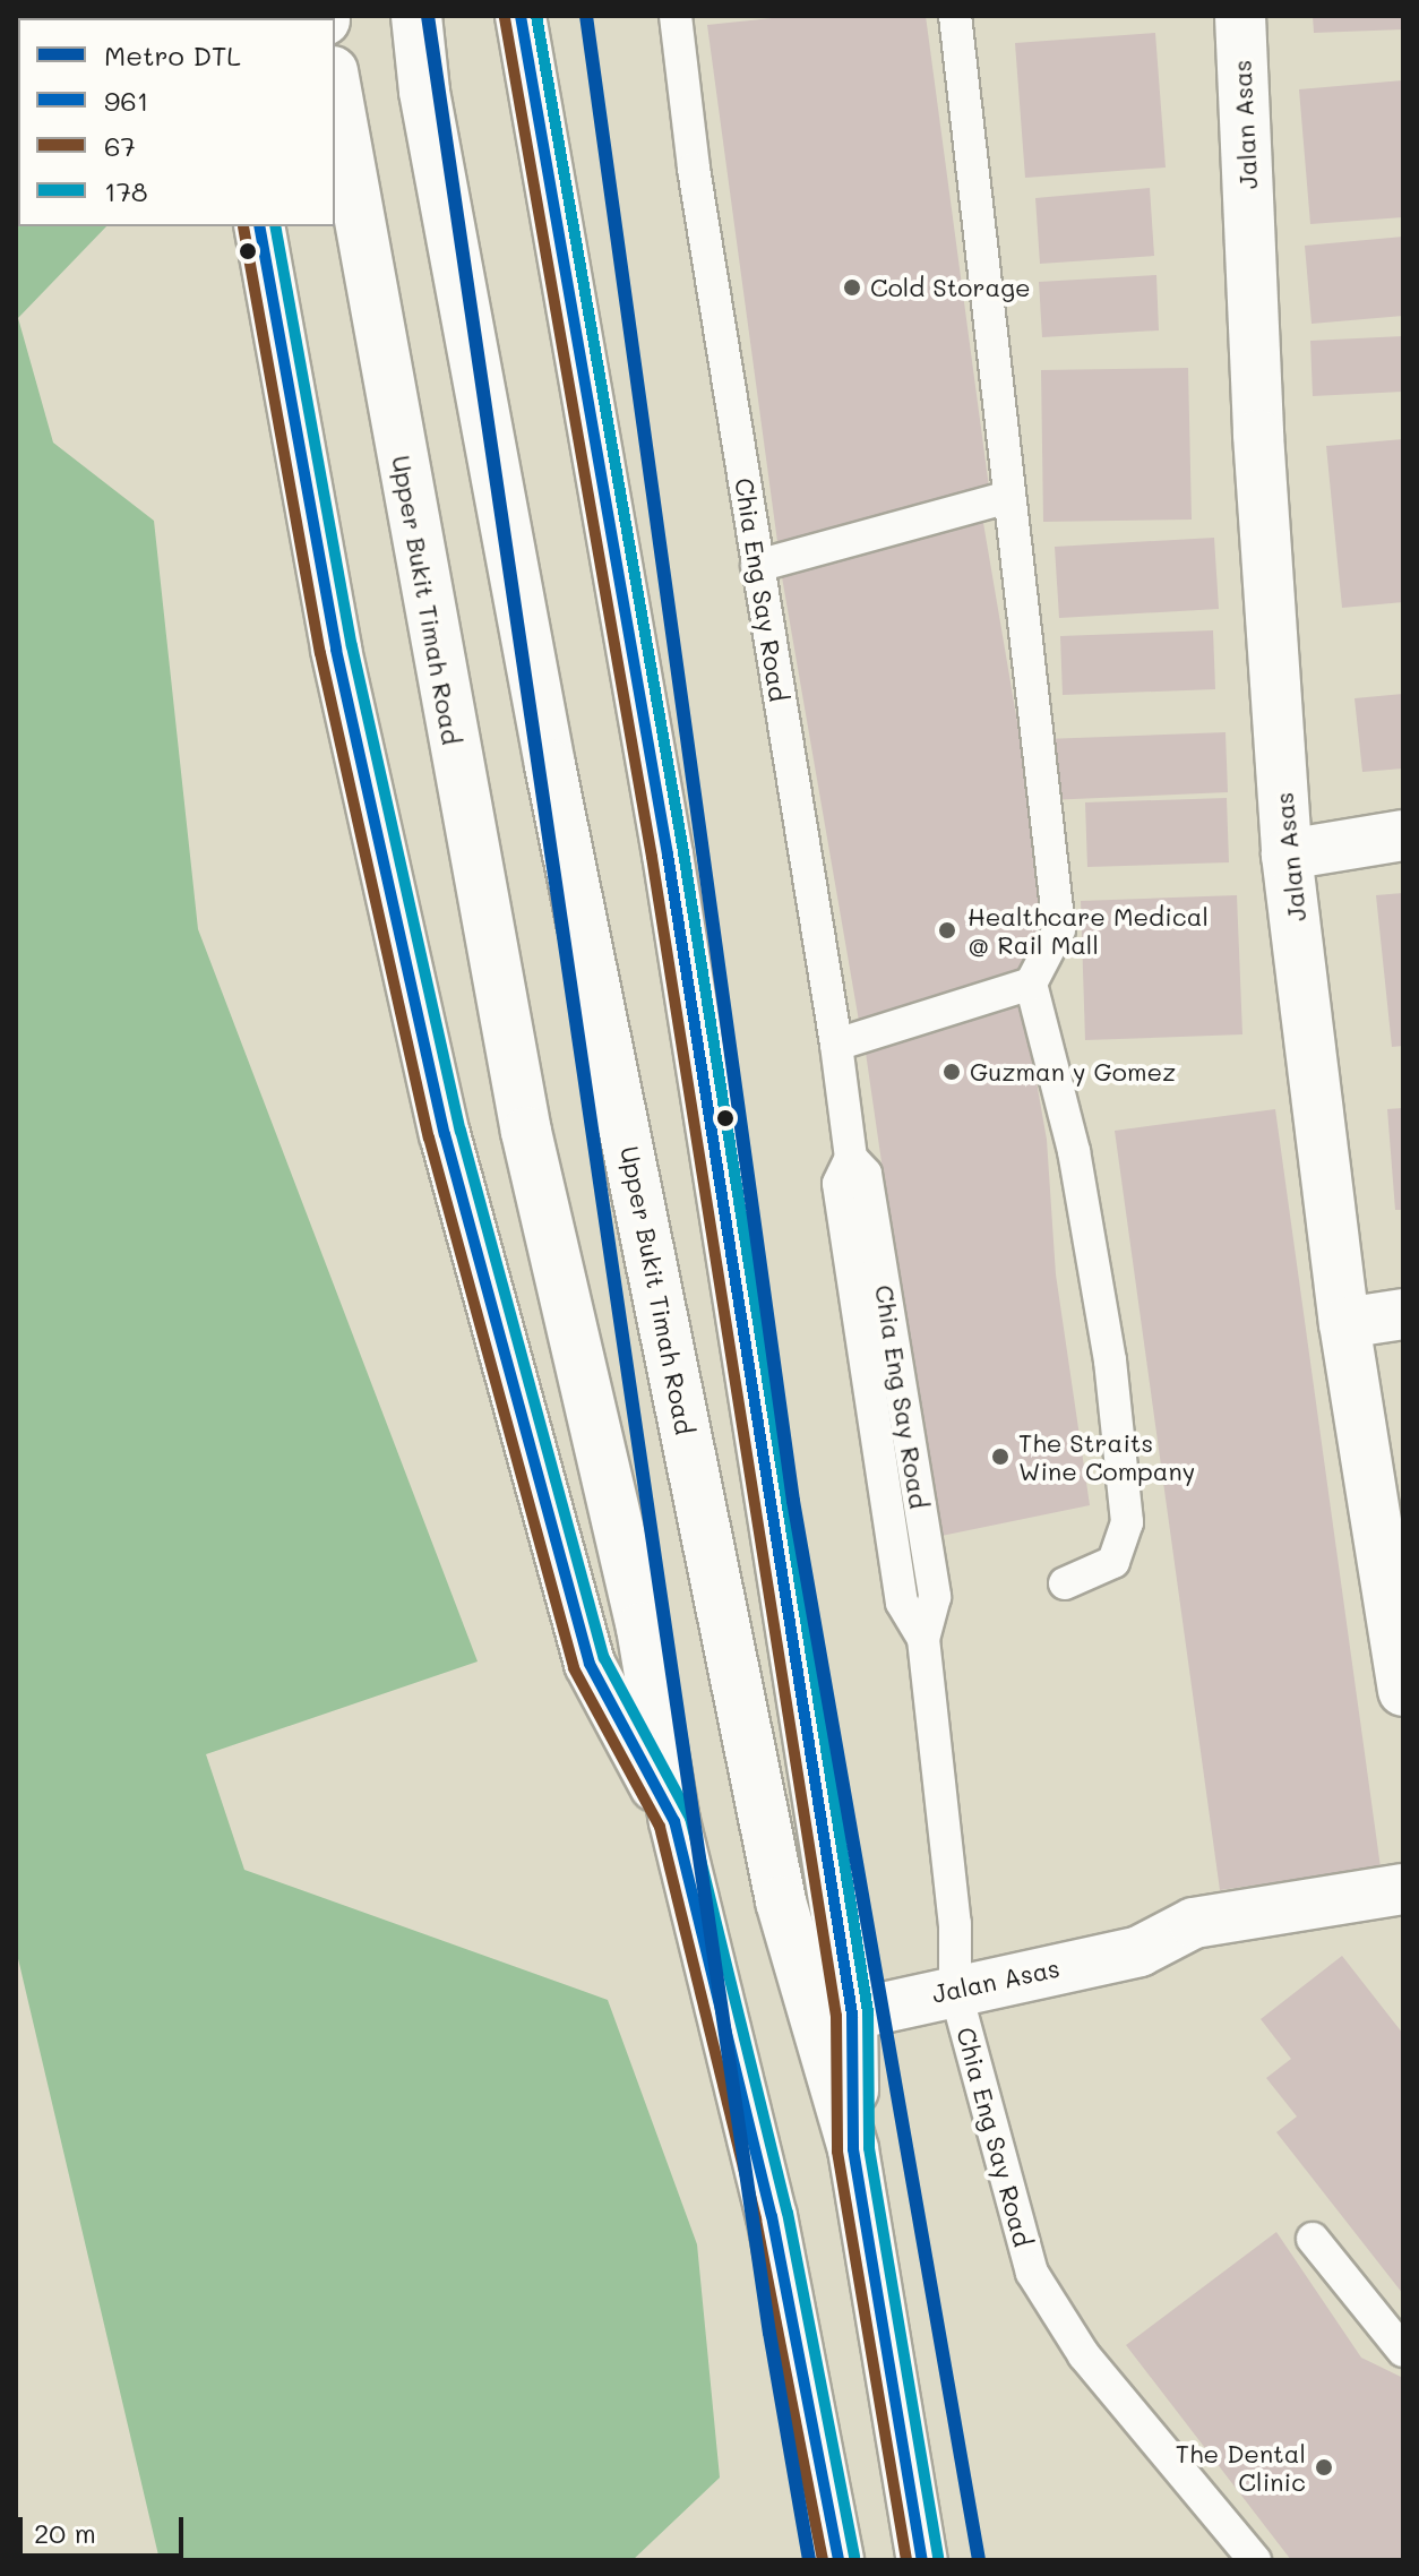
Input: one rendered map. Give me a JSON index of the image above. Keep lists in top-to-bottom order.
{
  "streets": {
    "main road": ["Jalan Asas", "Upper Bukit Timah Road"],
    "lane": ["Chia Eng Say Road"]
  },
  "crossings": [
    ["Jalan Asas", "Chia Eng Say Road"]
  ],
  "places": [
    "Cold Storage",
    "Healthcare Medical @ Rail Mall",
    "Guzman y Gomez",
    "The Straits Wine Company",
    "The Dental Clinic"
  ],
  "lines": [
    "metro line DTL",
    "transit line 961",
    "transit line 178",
    "transit line 67"
  ],
  "legend": [
    "Metro DTL",
    "961",
    "67",
    "178"
  ],
  "scale_bar": "20 m"
}
